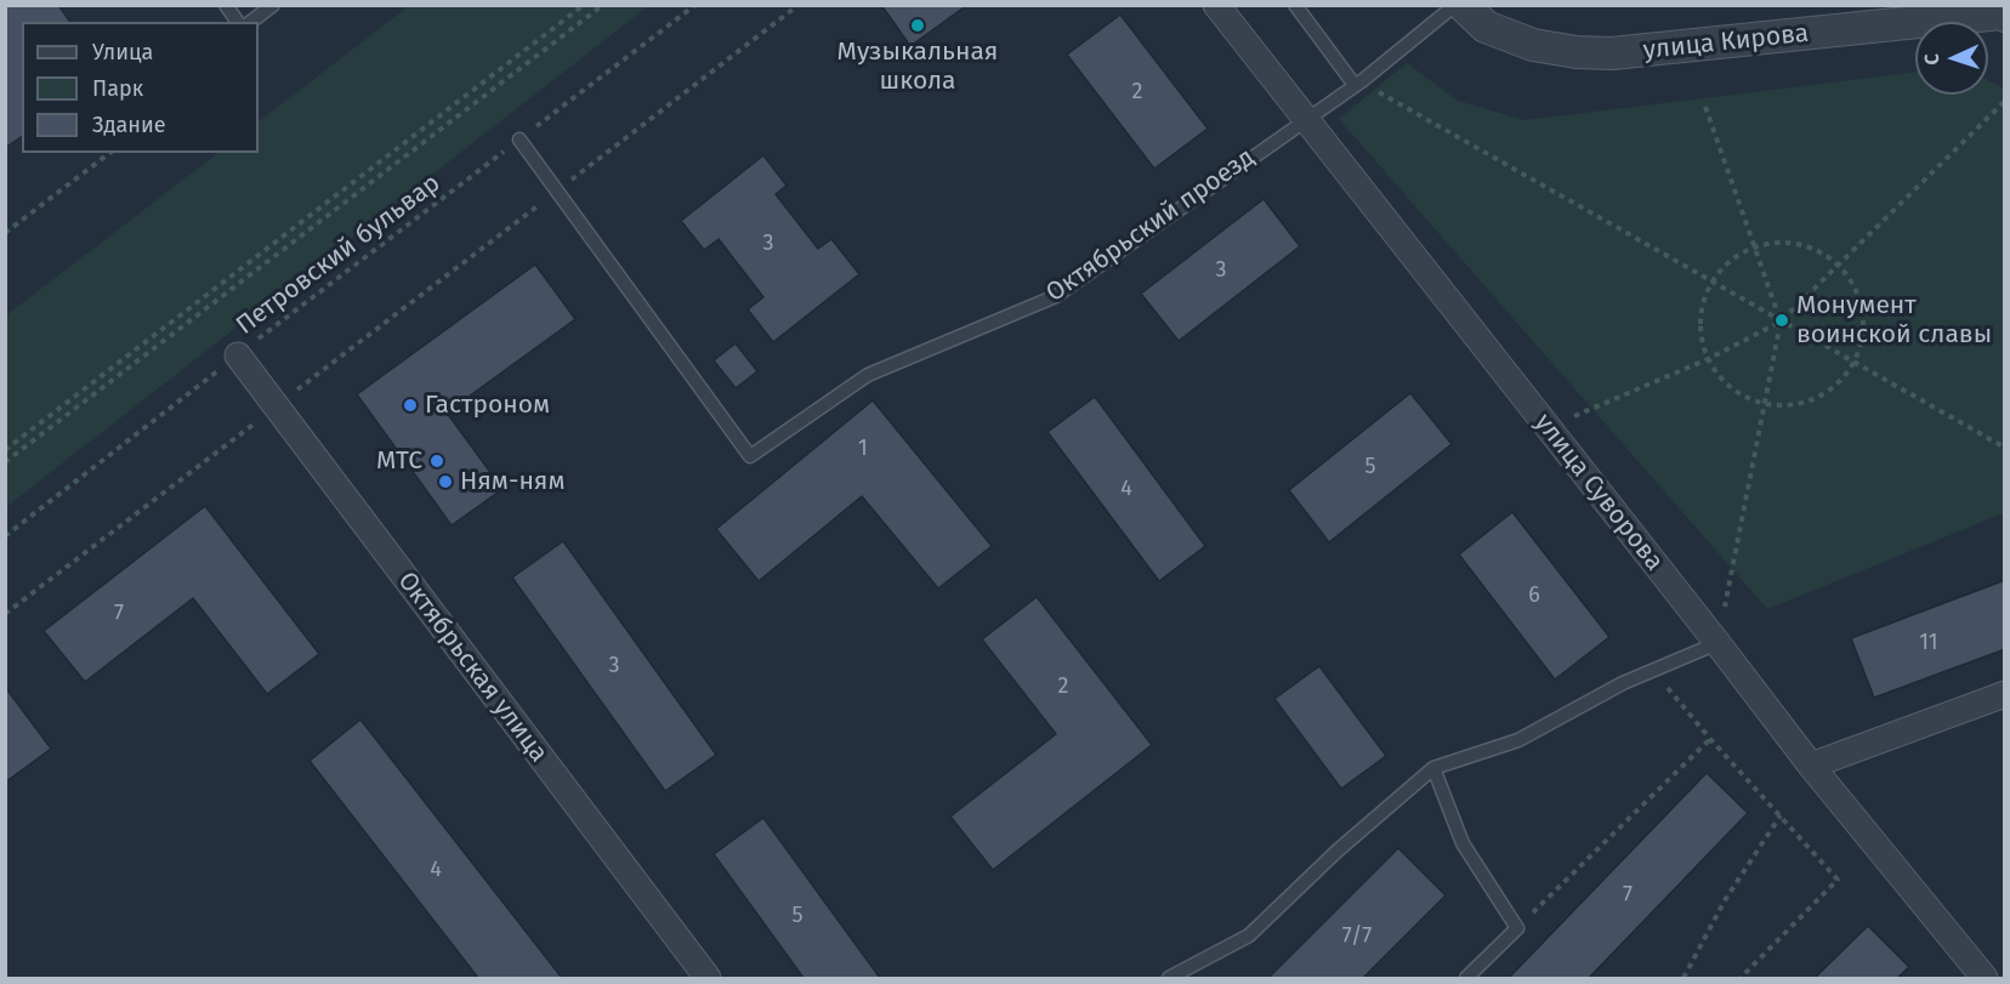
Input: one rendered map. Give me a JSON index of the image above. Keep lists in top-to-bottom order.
{
  "streets": {
    "street": ["улица Кирова", "улица Суворова", "Октябрьская улица"],
    "lane": ["Октябрьский проезд"],
    "path": ["Петровский бульвар"]
  },
  "crossings": [
    ["Октябрьский проезд", "Петровский бульвар"],
    ["Октябрьский проезд", "улица Суворова"],
    ["Петровский бульвар", "Октябрьская улица"]
  ],
  "places": [
    "Музыкальная школа",
    "Монумент воинской славы",
    "Гастроном",
    "МТС",
    "Ням-ням"
  ],
  "house_numbers": [
    "2",
    "3",
    "3",
    "1",
    "5",
    "4",
    "6",
    "7",
    "11",
    "3",
    "2",
    "4",
    "7",
    "5",
    "7/7"
  ],
  "legend": ["Улица", "Парк", "Здание"],
  "north": "left"
}
